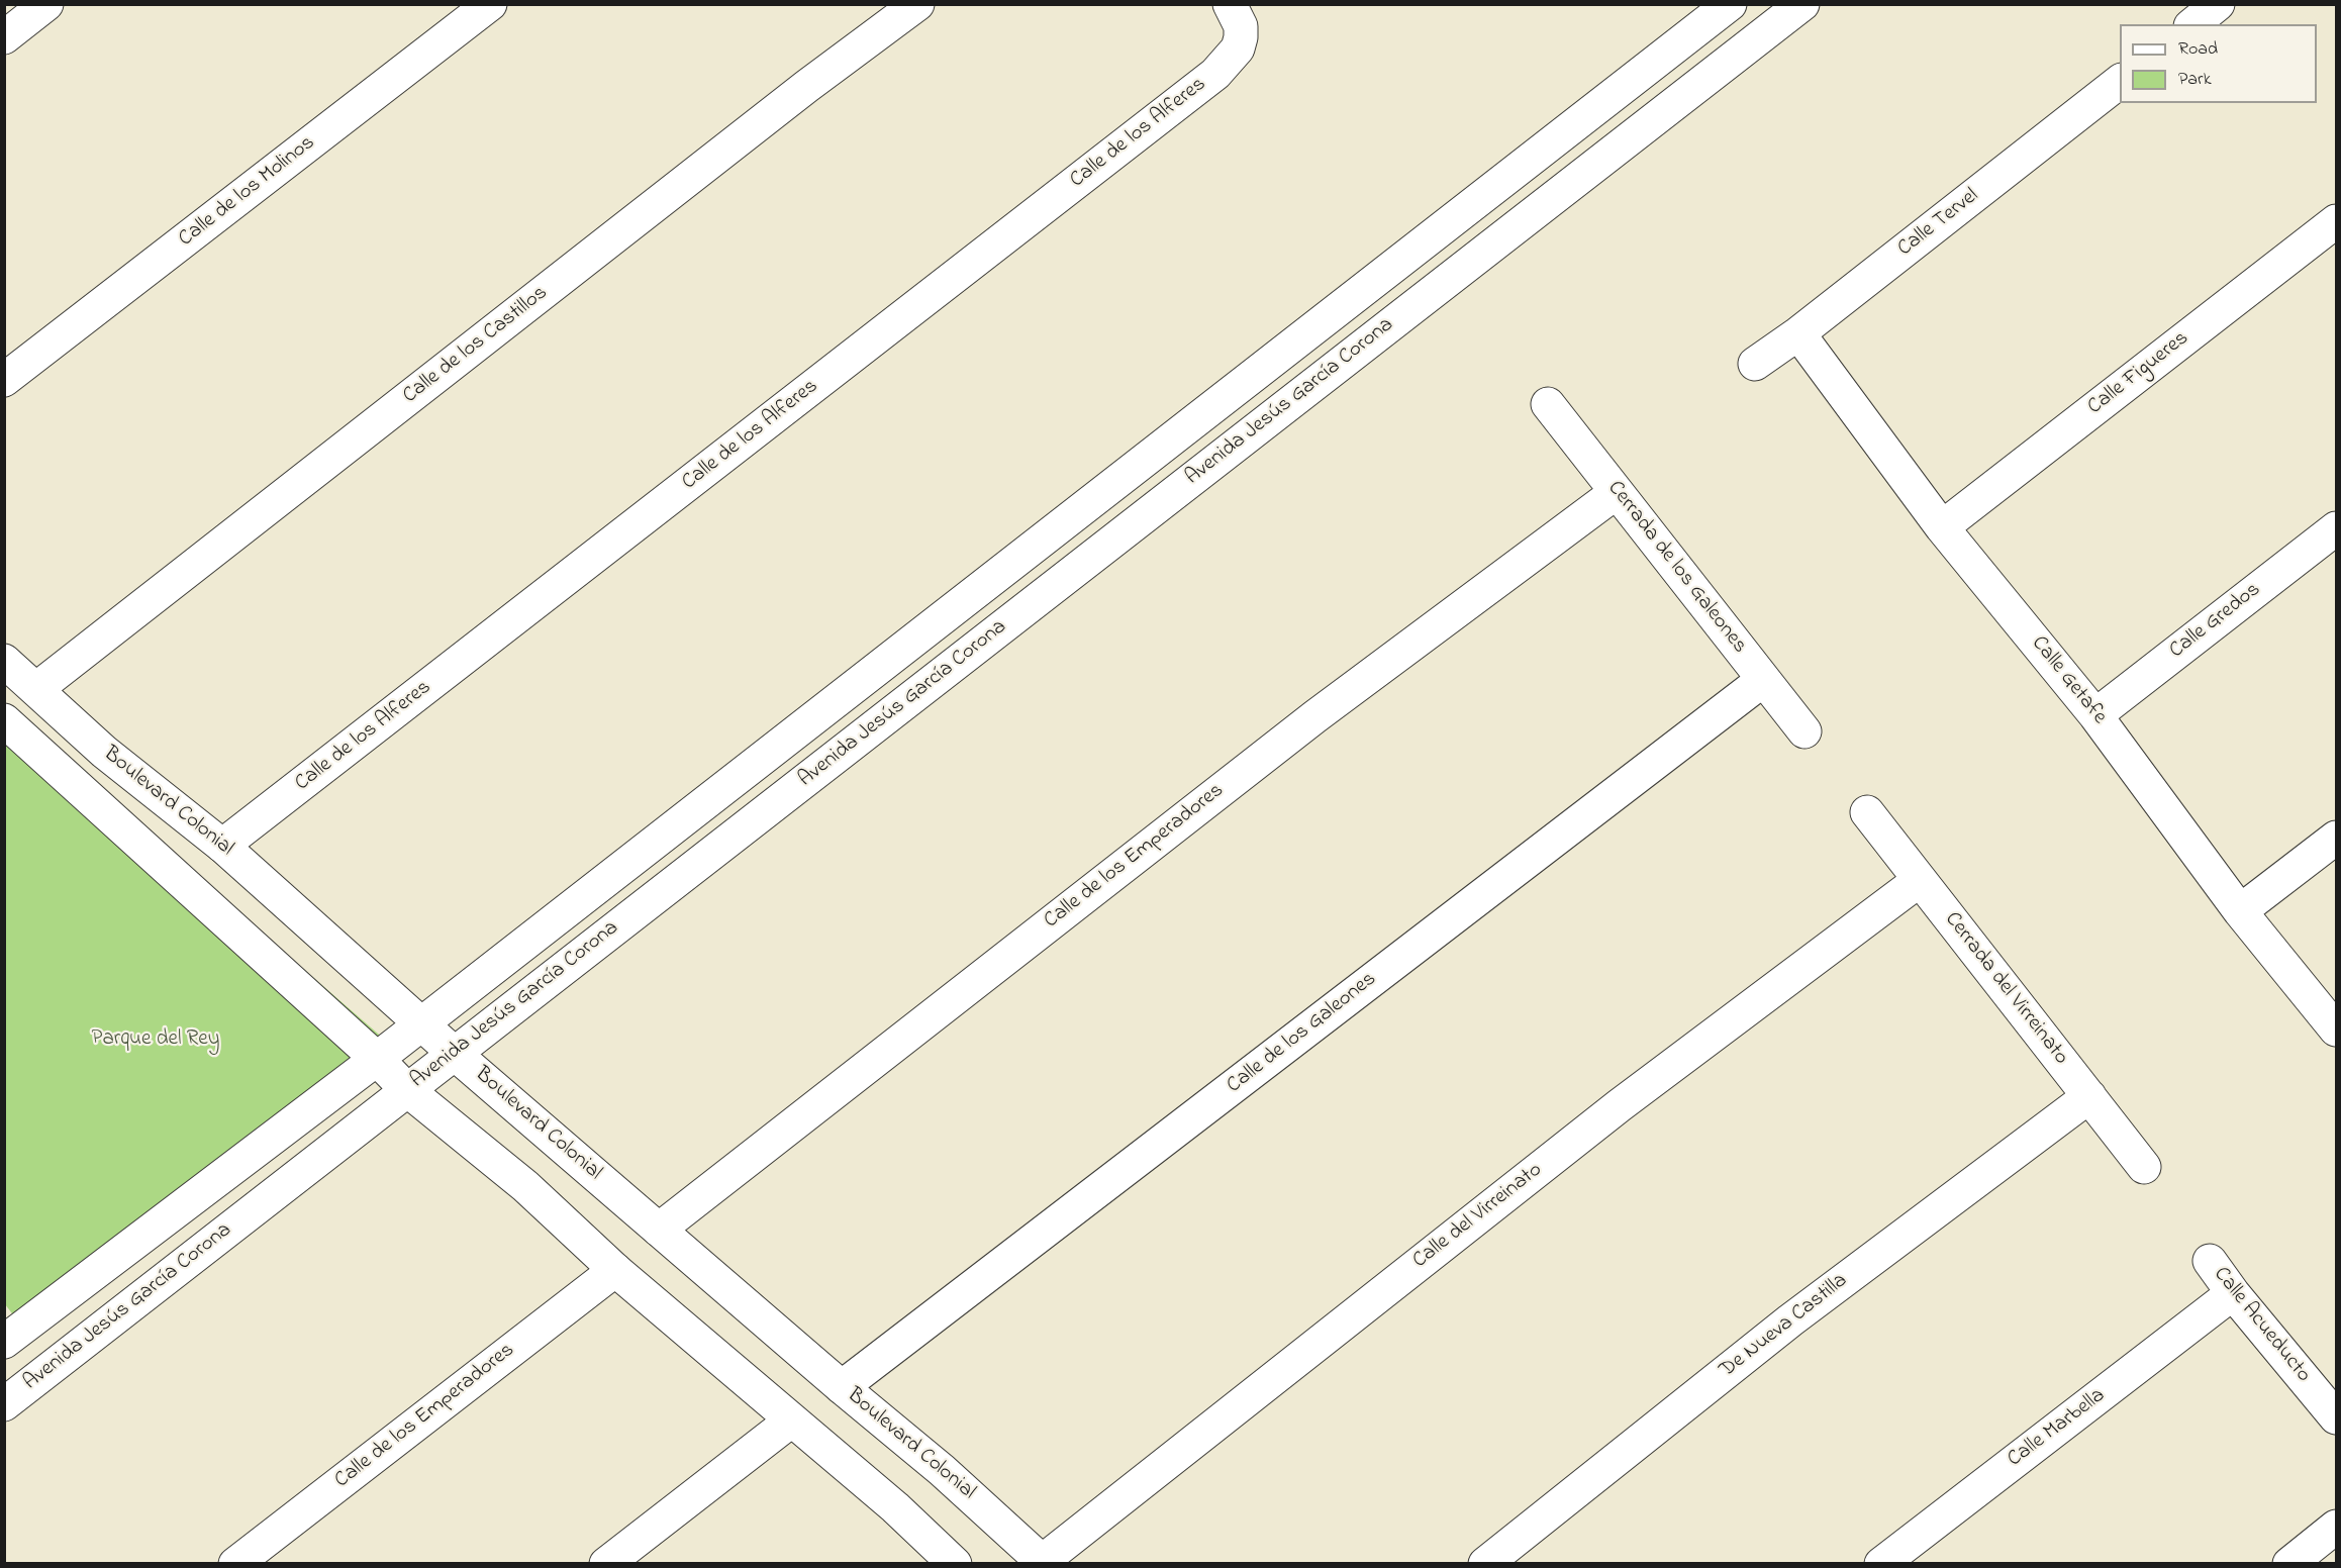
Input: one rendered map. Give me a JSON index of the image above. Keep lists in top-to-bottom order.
{
  "streets": {
    "street": [
      "Calle de los Alferes",
      "Calle de los Molinos",
      "Calle Tervel",
      "Calle de los Castillos",
      "Calle Figueres",
      "Avenida Jesús García Corona",
      "Cerrada de los Galeones",
      "Calle Gredos",
      "Calle Getafe",
      "Boulevard Colonial",
      "Calle de los Emperadores",
      "Cerrada del Virreinato",
      "Calle de los Galeones",
      "Calle del Virreinato",
      "Calle Acueducto",
      "De Nueva Castilla",
      "Calle Marbella"
    ]
  },
  "crossings": [
    ["Calle de los Alferes", "Boulevard Colonial"],
    ["Calle Tervel", "Calle Getafe"],
    ["Calle de los Castillos", "Boulevard Colonial"],
    ["Calle Figueres", "Calle Getafe"],
    ["Avenida Jesús García Corona", "Boulevard Colonial"],
    ["Cerrada de los Galeones", "Calle de los Emperadores"],
    ["Cerrada de los Galeones", "Calle de los Galeones"],
    ["Calle Gredos", "Calle Getafe"],
    ["Boulevard Colonial", "Calle de los Emperadores"],
    ["Boulevard Colonial", "Calle de los Galeones"],
    ["Boulevard Colonial", "Calle del Virreinato"],
    ["Cerrada del Virreinato", "Calle del Virreinato"],
    ["Cerrada del Virreinato", "De Nueva Castilla"],
    ["Calle Acueducto", "Calle Marbella"]
  ],
  "parks": ["Parque del Rey"],
  "legend": ["Road", "Park"]
}
